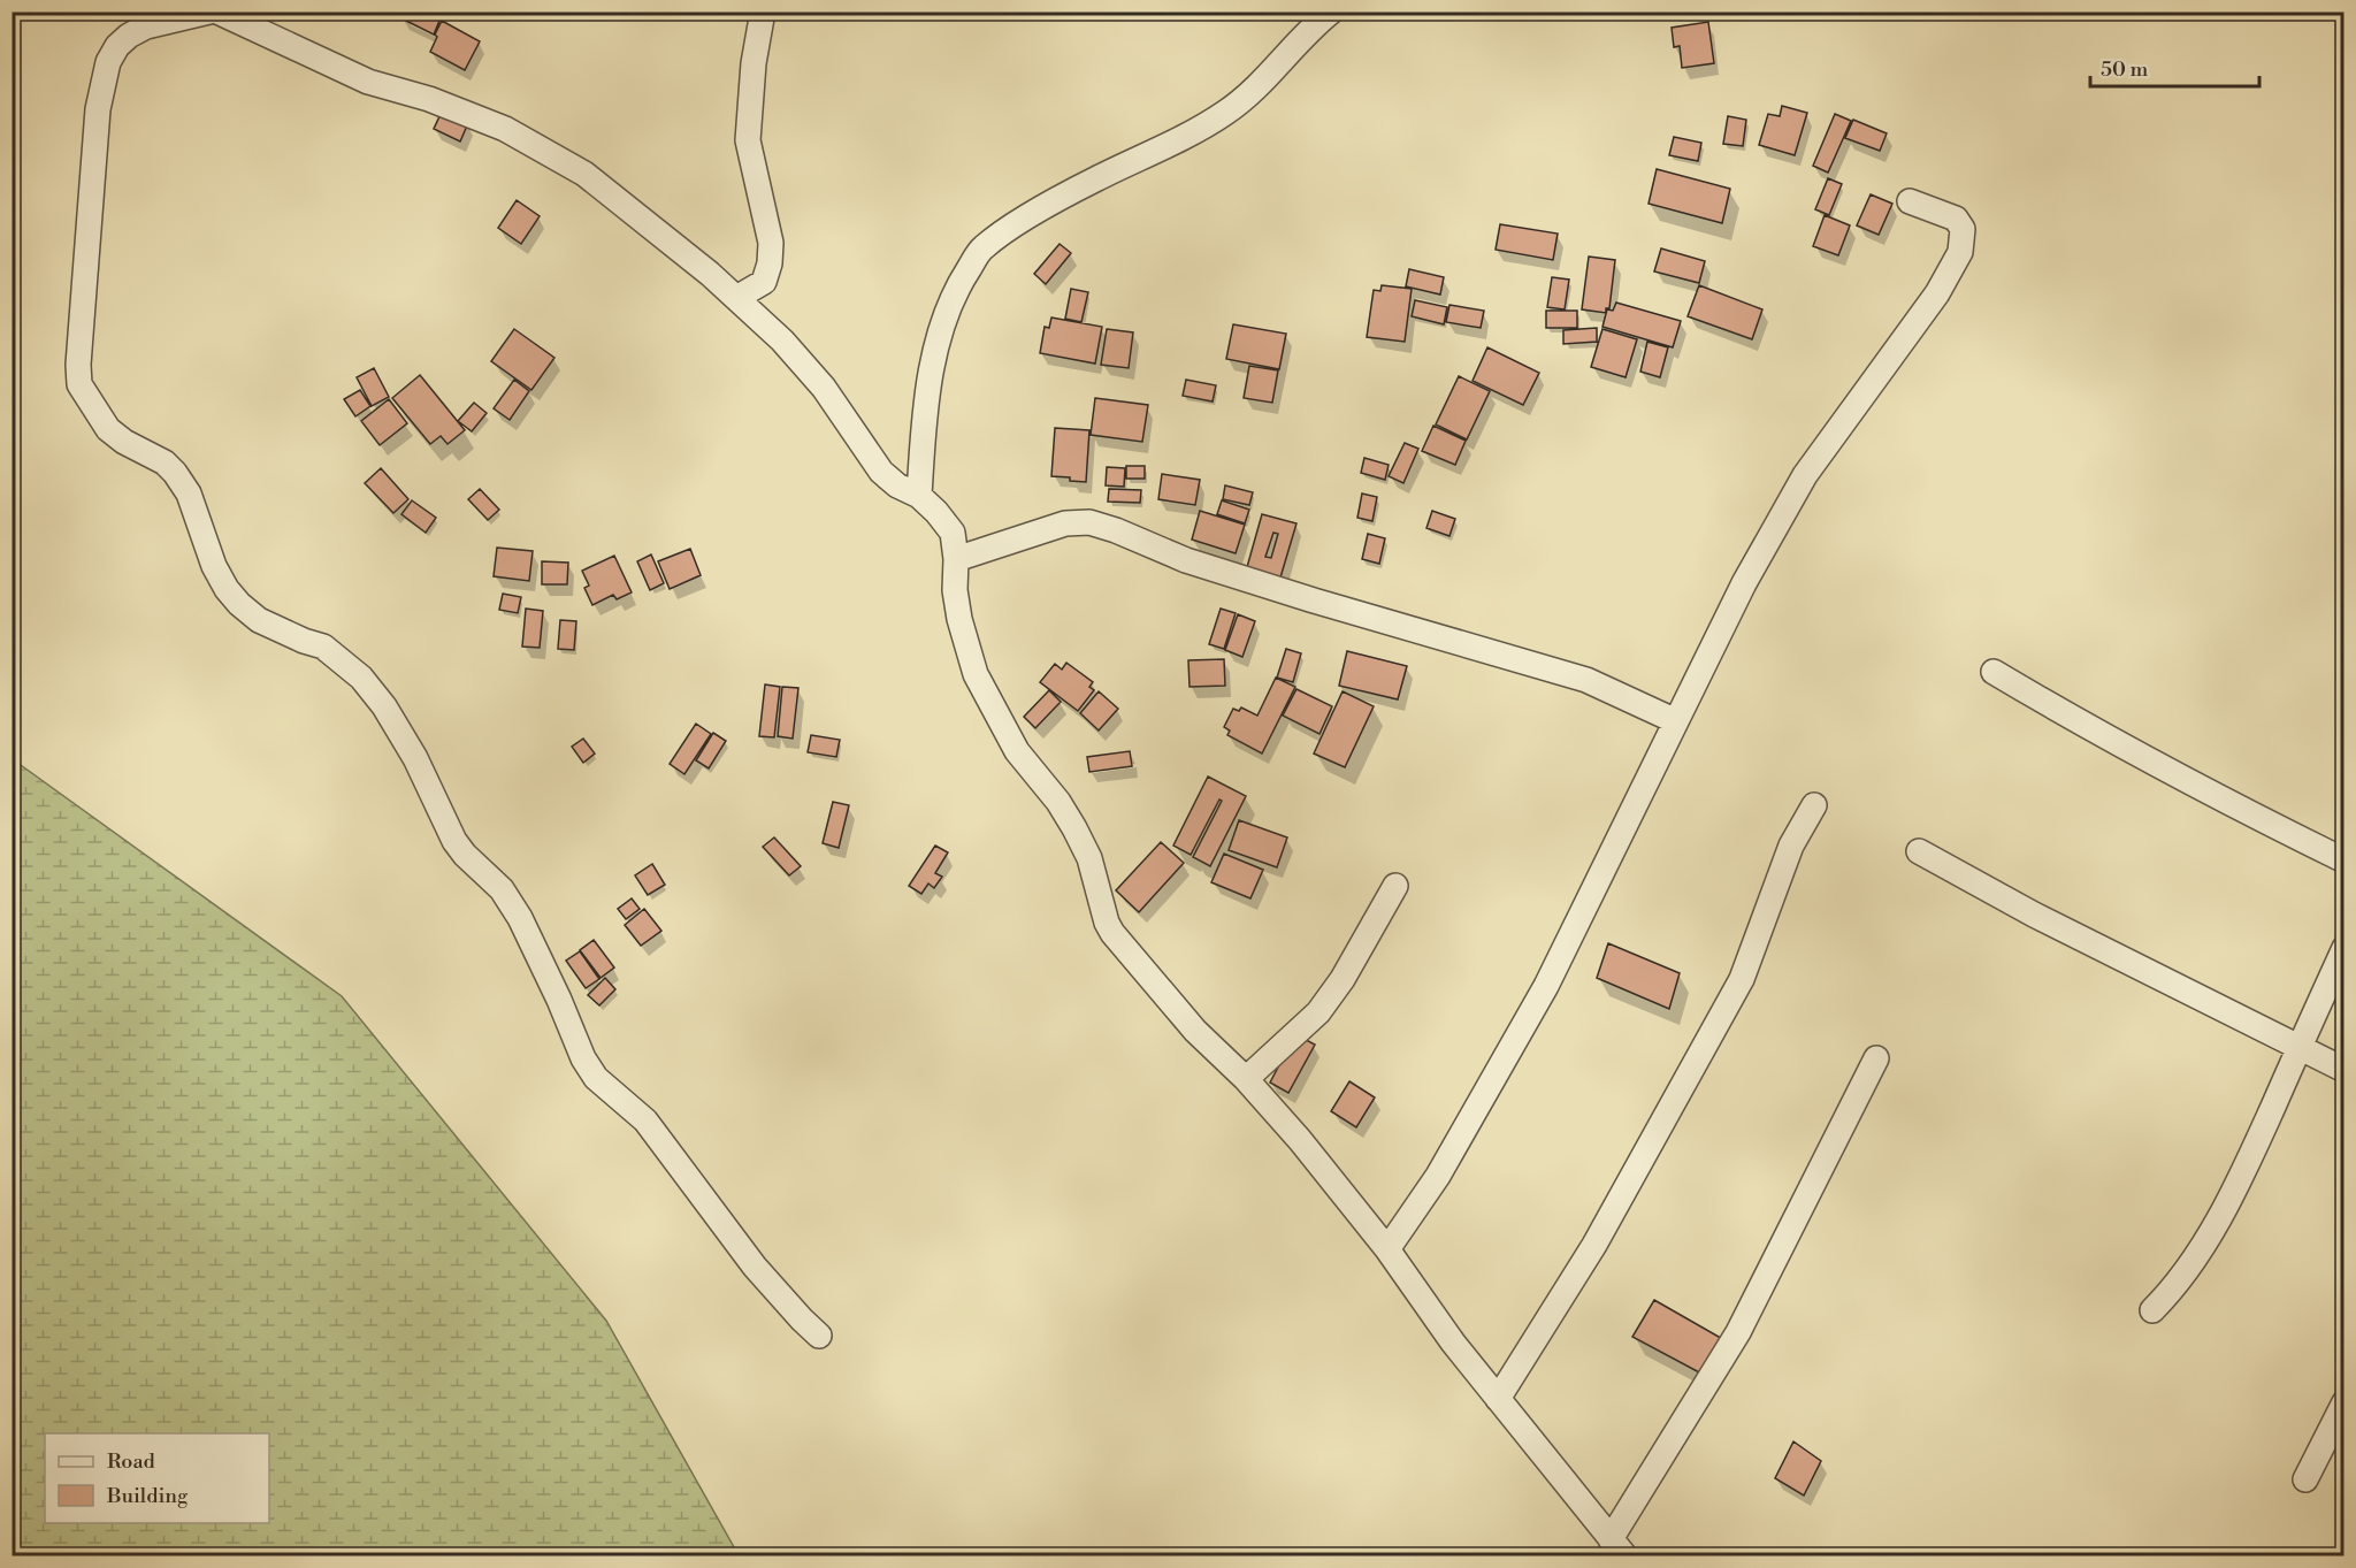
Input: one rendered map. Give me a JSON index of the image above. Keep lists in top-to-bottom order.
{
  "legend": ["Road", "Building"],
  "scale_bar": "50 m"
}
